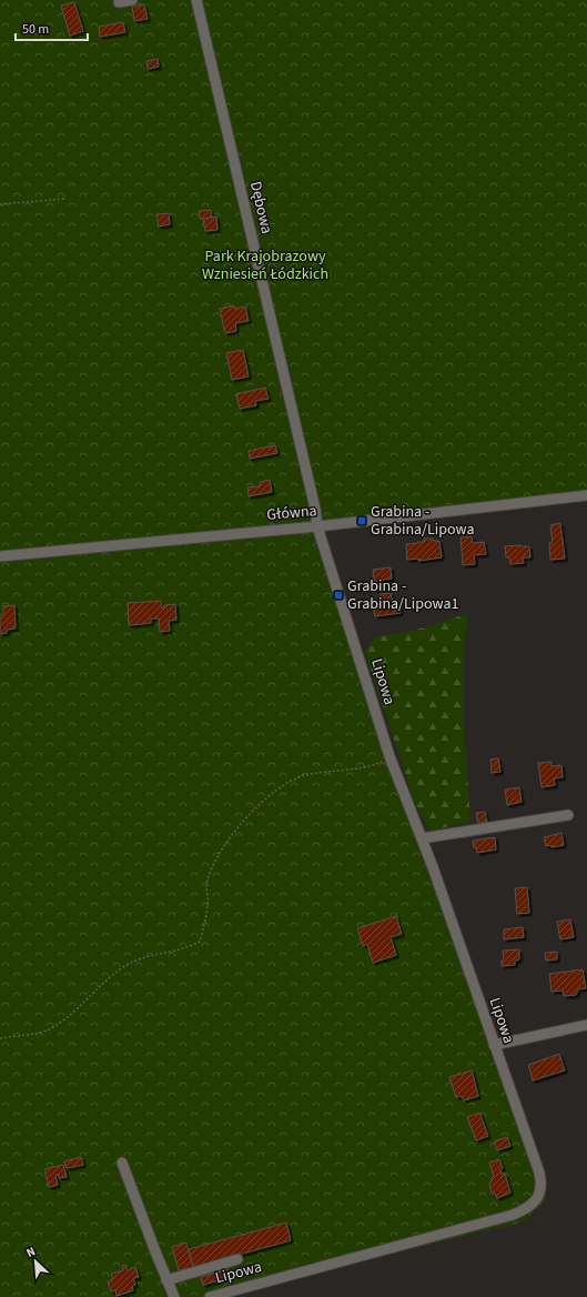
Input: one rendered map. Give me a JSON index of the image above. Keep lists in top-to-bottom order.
{
  "streets": {
    "street": ["Dębowa", "Główna", "Lipowa"]
  },
  "crossings": [
    ["Dębowa", "Główna"],
    ["Dębowa", "Lipowa"],
    ["Główna", "Lipowa"]
  ],
  "parks": ["Park Krajobrazowy Wzniesień Łódzkich"],
  "places": {
    "transit": ["Grabina - Grabina/Lipowa", "Grabina - Grabina/Lipowa1"]
  },
  "scale_bar": "50 m",
  "north": "top left"
}
